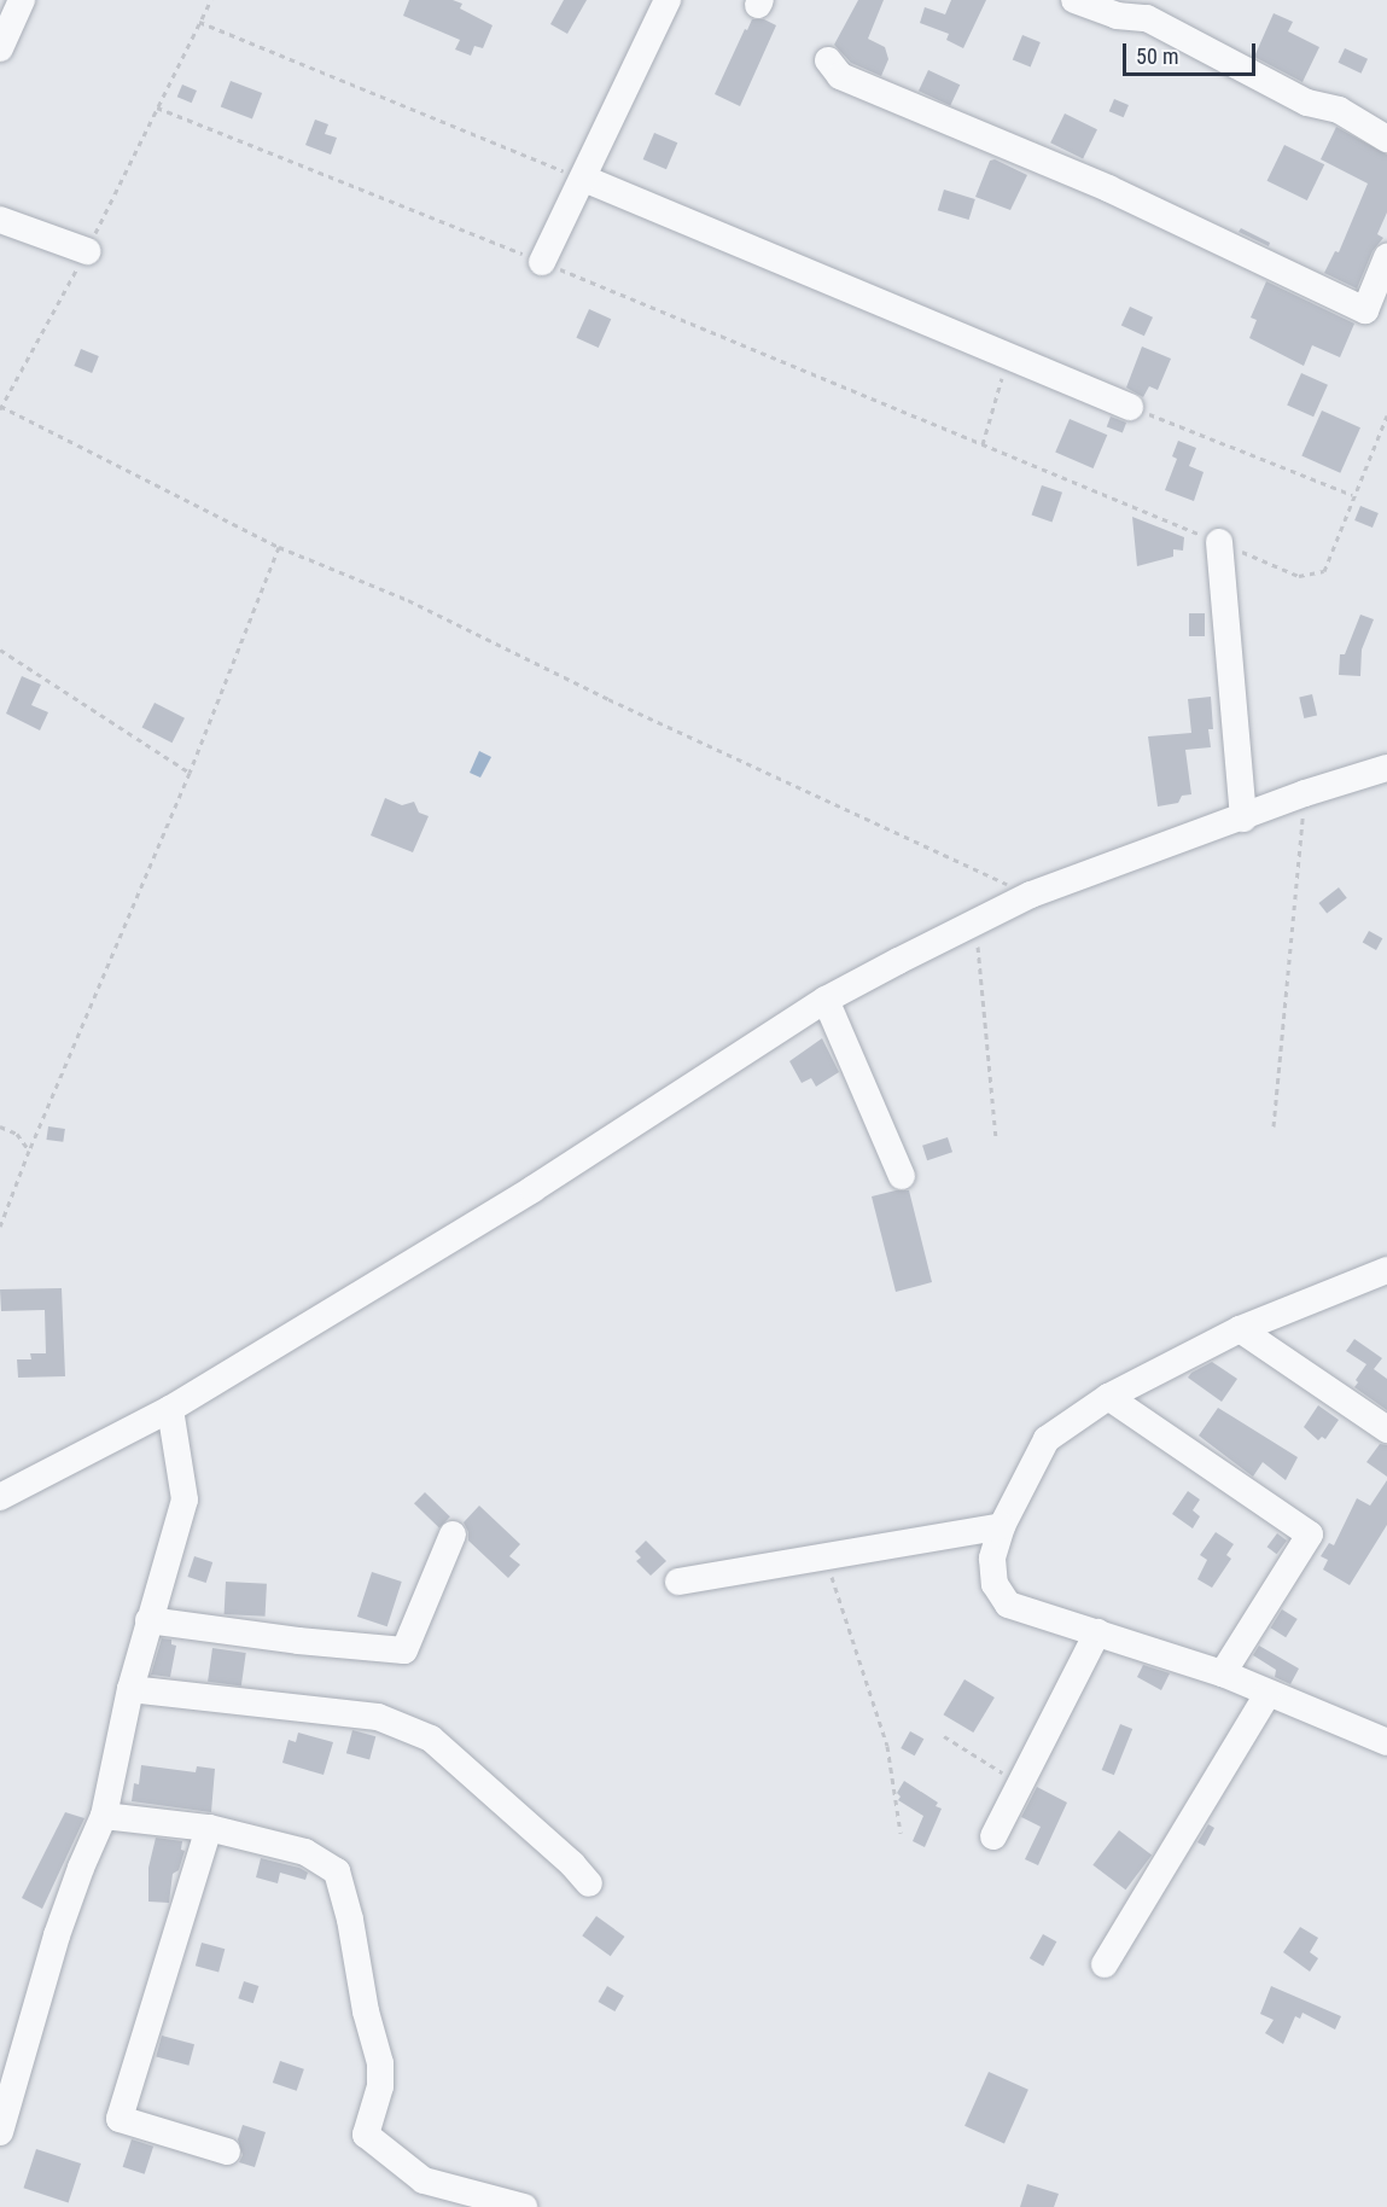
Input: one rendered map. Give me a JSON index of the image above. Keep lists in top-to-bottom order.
{
  "scale_bar": "50 m"
}
